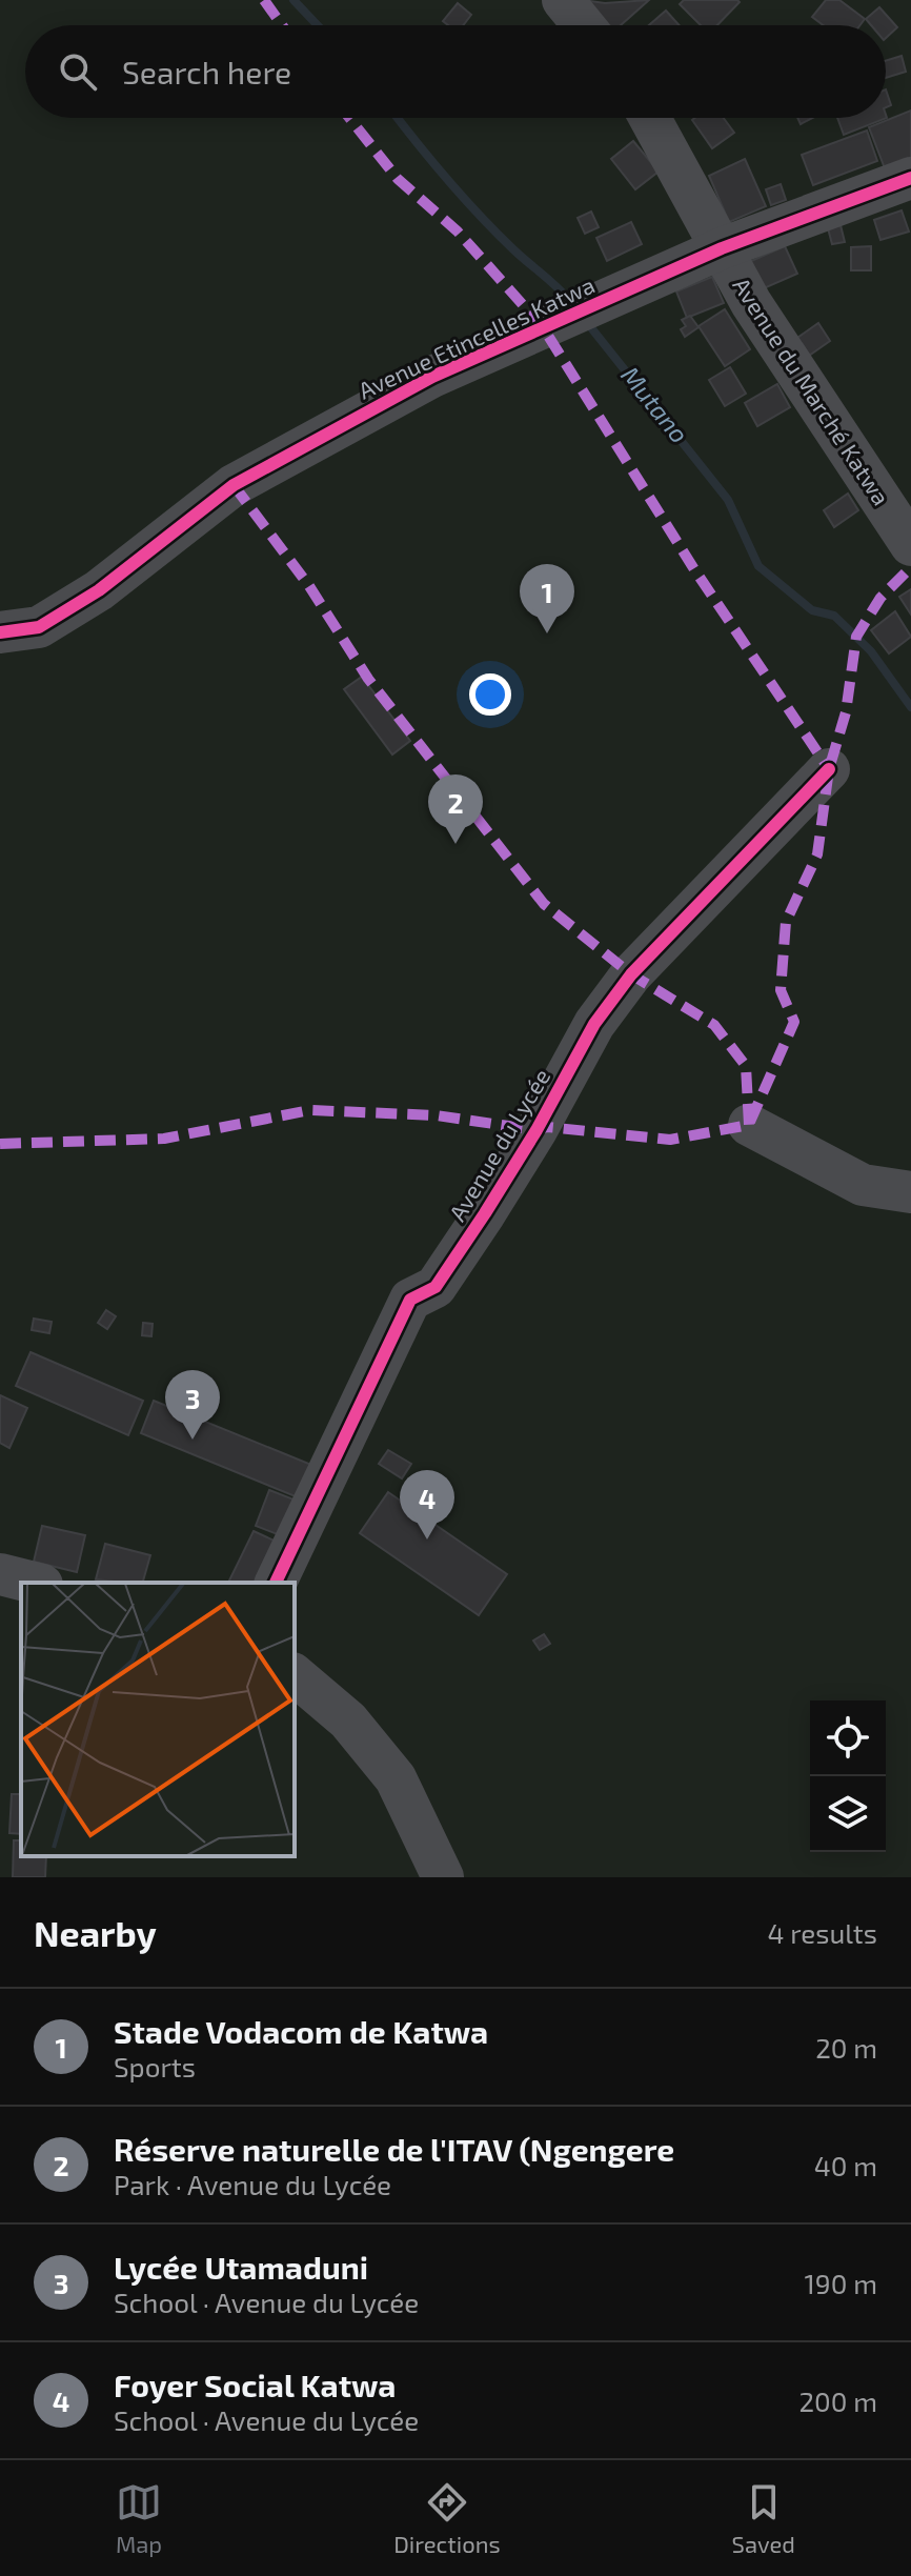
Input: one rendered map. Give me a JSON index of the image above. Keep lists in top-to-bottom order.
{
  "streets": {
    "street": ["Avenue Etincelles Katwa", "Avenue du Marché Katwa", "Avenue du Lycée"]
  },
  "crossings": [
    ["Avenue Etincelles Katwa", "Avenue du Marché Katwa"]
  ],
  "water": ["Mutano"],
  "page": {
    "search": "Search here",
    "pins": [
      "1",
      "2",
      "3",
      "4"
    ],
    "heading": ["Nearby", "4 results"],
    "list": [
      {
        "mark": "1",
        "name": "Stade Vodacom de Katwa",
        "note": "Sports",
        "value": "20 m"
      },
      {
        "mark": "2",
        "name": "Réserve naturelle de l'ITAV (Ngengere",
        "note": "Park · Avenue du Lycée",
        "value": "40 m"
      },
      {
        "mark": "3",
        "name": "Lycée Utamaduni",
        "note": "School · Avenue du Lycée",
        "value": "190 m"
      },
      {
        "mark": "4",
        "name": "Foyer Social Katwa",
        "note": "School · Avenue du Lycée",
        "value": "200 m"
      }
    ],
    "nav": ["Map", "Directions", "Saved"]
  }
}
